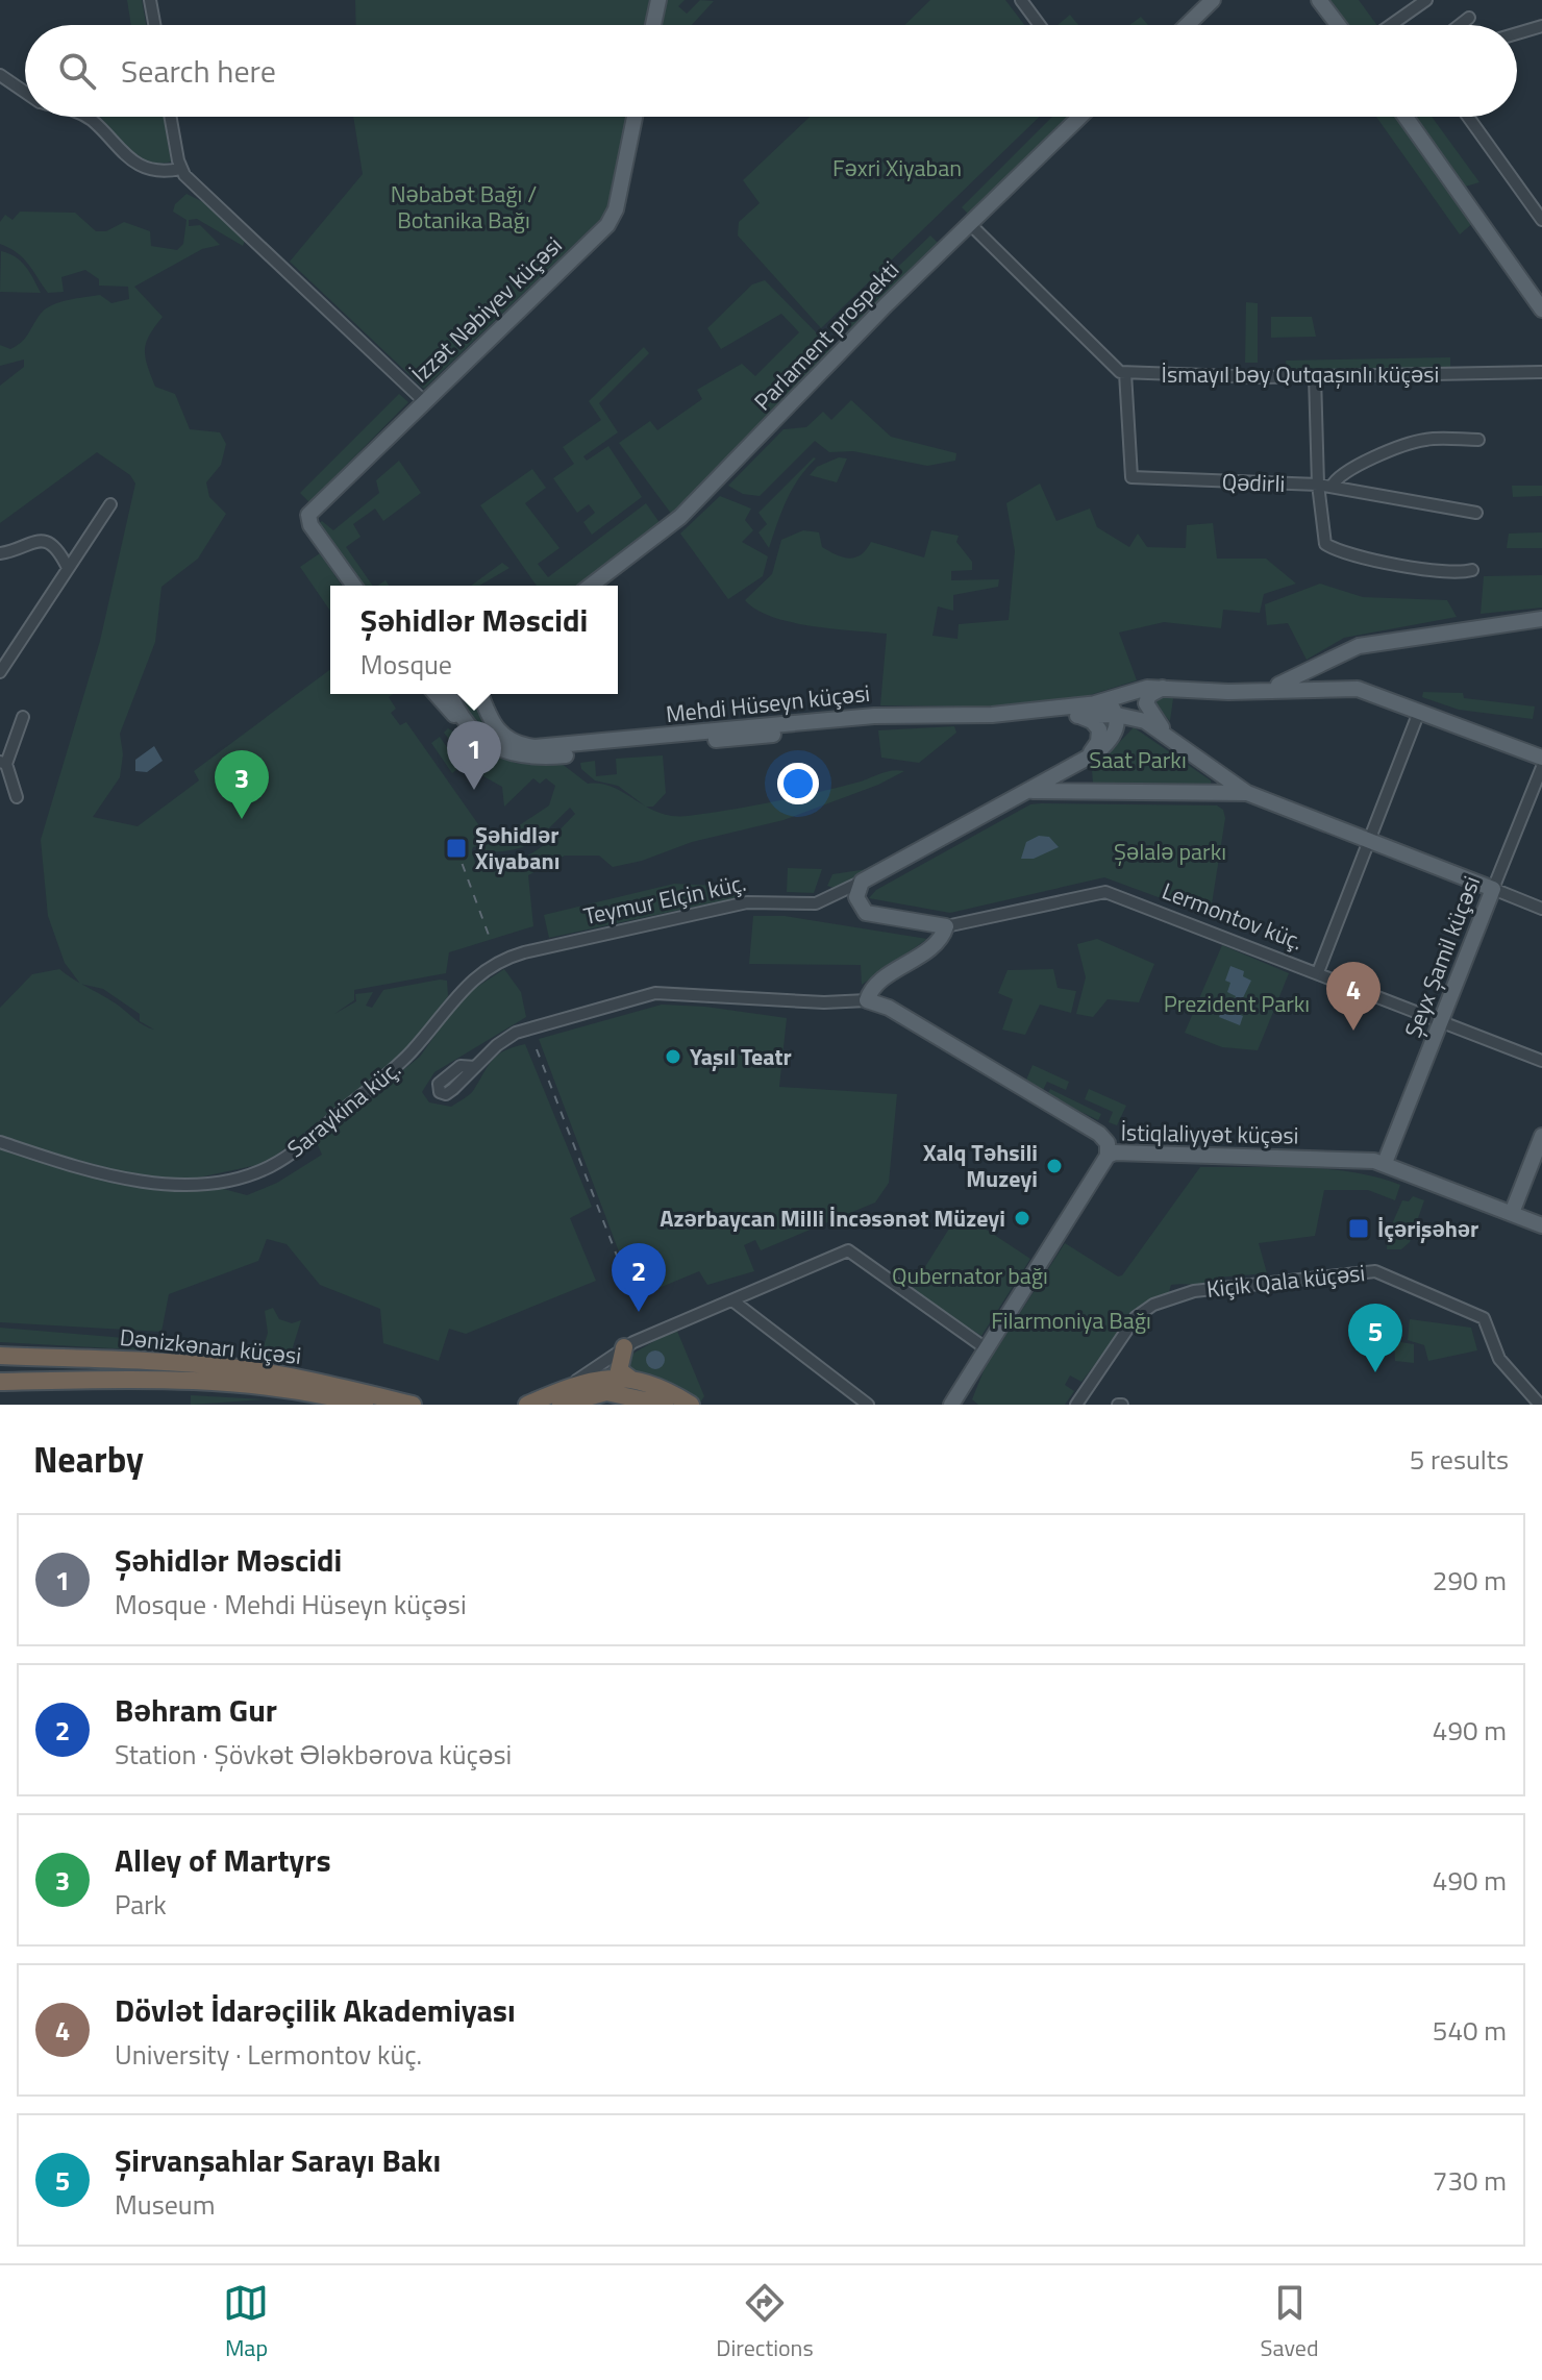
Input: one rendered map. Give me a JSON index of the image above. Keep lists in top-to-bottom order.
{
  "streets": {
    "highway": ["Dənizkənarı küçəsi"],
    "main road": [
      "İzzət Nəbiyev küçəsi",
      "Parlament prospekti",
      "Mehdi Hüseyn küçəsi",
      "Lermontov küç.",
      "Şeyx Şamil küçəsi",
      "İstiqlaliyyət küçəsi"
    ],
    "street": [
      "İsmayıl bəy Qutqaşınlı küçəsi",
      "Qədirli",
      "Teymur Elçin küç.",
      "Saraykina küç.",
      "Kiçik Qala küçəsi"
    ]
  },
  "crossings": [
    ["İsmayıl bəy Qutqaşınlı küçəsi", "Qədirli"],
    ["Teymur Elçin küç.", "Lermontov küç."],
    ["Teymur Elçin küç.", "Saraykina küç."],
    ["Lermontov küç.", "Şeyx Şamil küçəsi"],
    ["Şeyx Şamil küçəsi", "İstiqlaliyyət küçəsi"]
  ],
  "parks": [
    "Fəxri Xiyaban",
    "Nəbabət Bağı / Botanika Bağı",
    "Saat Parkı",
    "Şəlalə parkı",
    "Prezident Parkı",
    "Qubernator bağı",
    "Filarmoniya Bağı"
  ],
  "places": {
    "transit": ["Şəhidlər Xiyabanı", "İçərişəhər"],
    "other": ["Yaşıl Teatr", "Xalq Təhsili Muzeyi", "Azərbaycan Milli İncəsənət Müzeyi"]
  },
  "page": {
    "search": "Search here",
    "popup": ["Şəhidlər Məscidi", "Mosque"],
    "pins": [
      "1",
      "3",
      "4",
      "2",
      "5"
    ],
    "heading": ["Nearby", "5 results"],
    "list": [
      {
        "mark": "1",
        "name": "Şəhidlər Məscidi",
        "note": "Mosque · Mehdi Hüseyn küçəsi",
        "value": "290 m"
      },
      {
        "mark": "2",
        "name": "Bəhram Gur",
        "note": "Station · Şövkət Ələkbərova küçəsi",
        "value": "490 m"
      },
      {
        "mark": "3",
        "name": "Alley of Martyrs",
        "note": "Park",
        "value": "490 m"
      },
      {
        "mark": "4",
        "name": "Dövlət İdarəçilik Akademiyası",
        "note": "University · Lermontov küç.",
        "value": "540 m"
      },
      {
        "mark": "5",
        "name": "Şirvanşahlar Sarayı Bakı",
        "note": "Museum",
        "value": "730 m"
      }
    ],
    "nav": ["Map", "Directions", "Saved"]
  }
}
